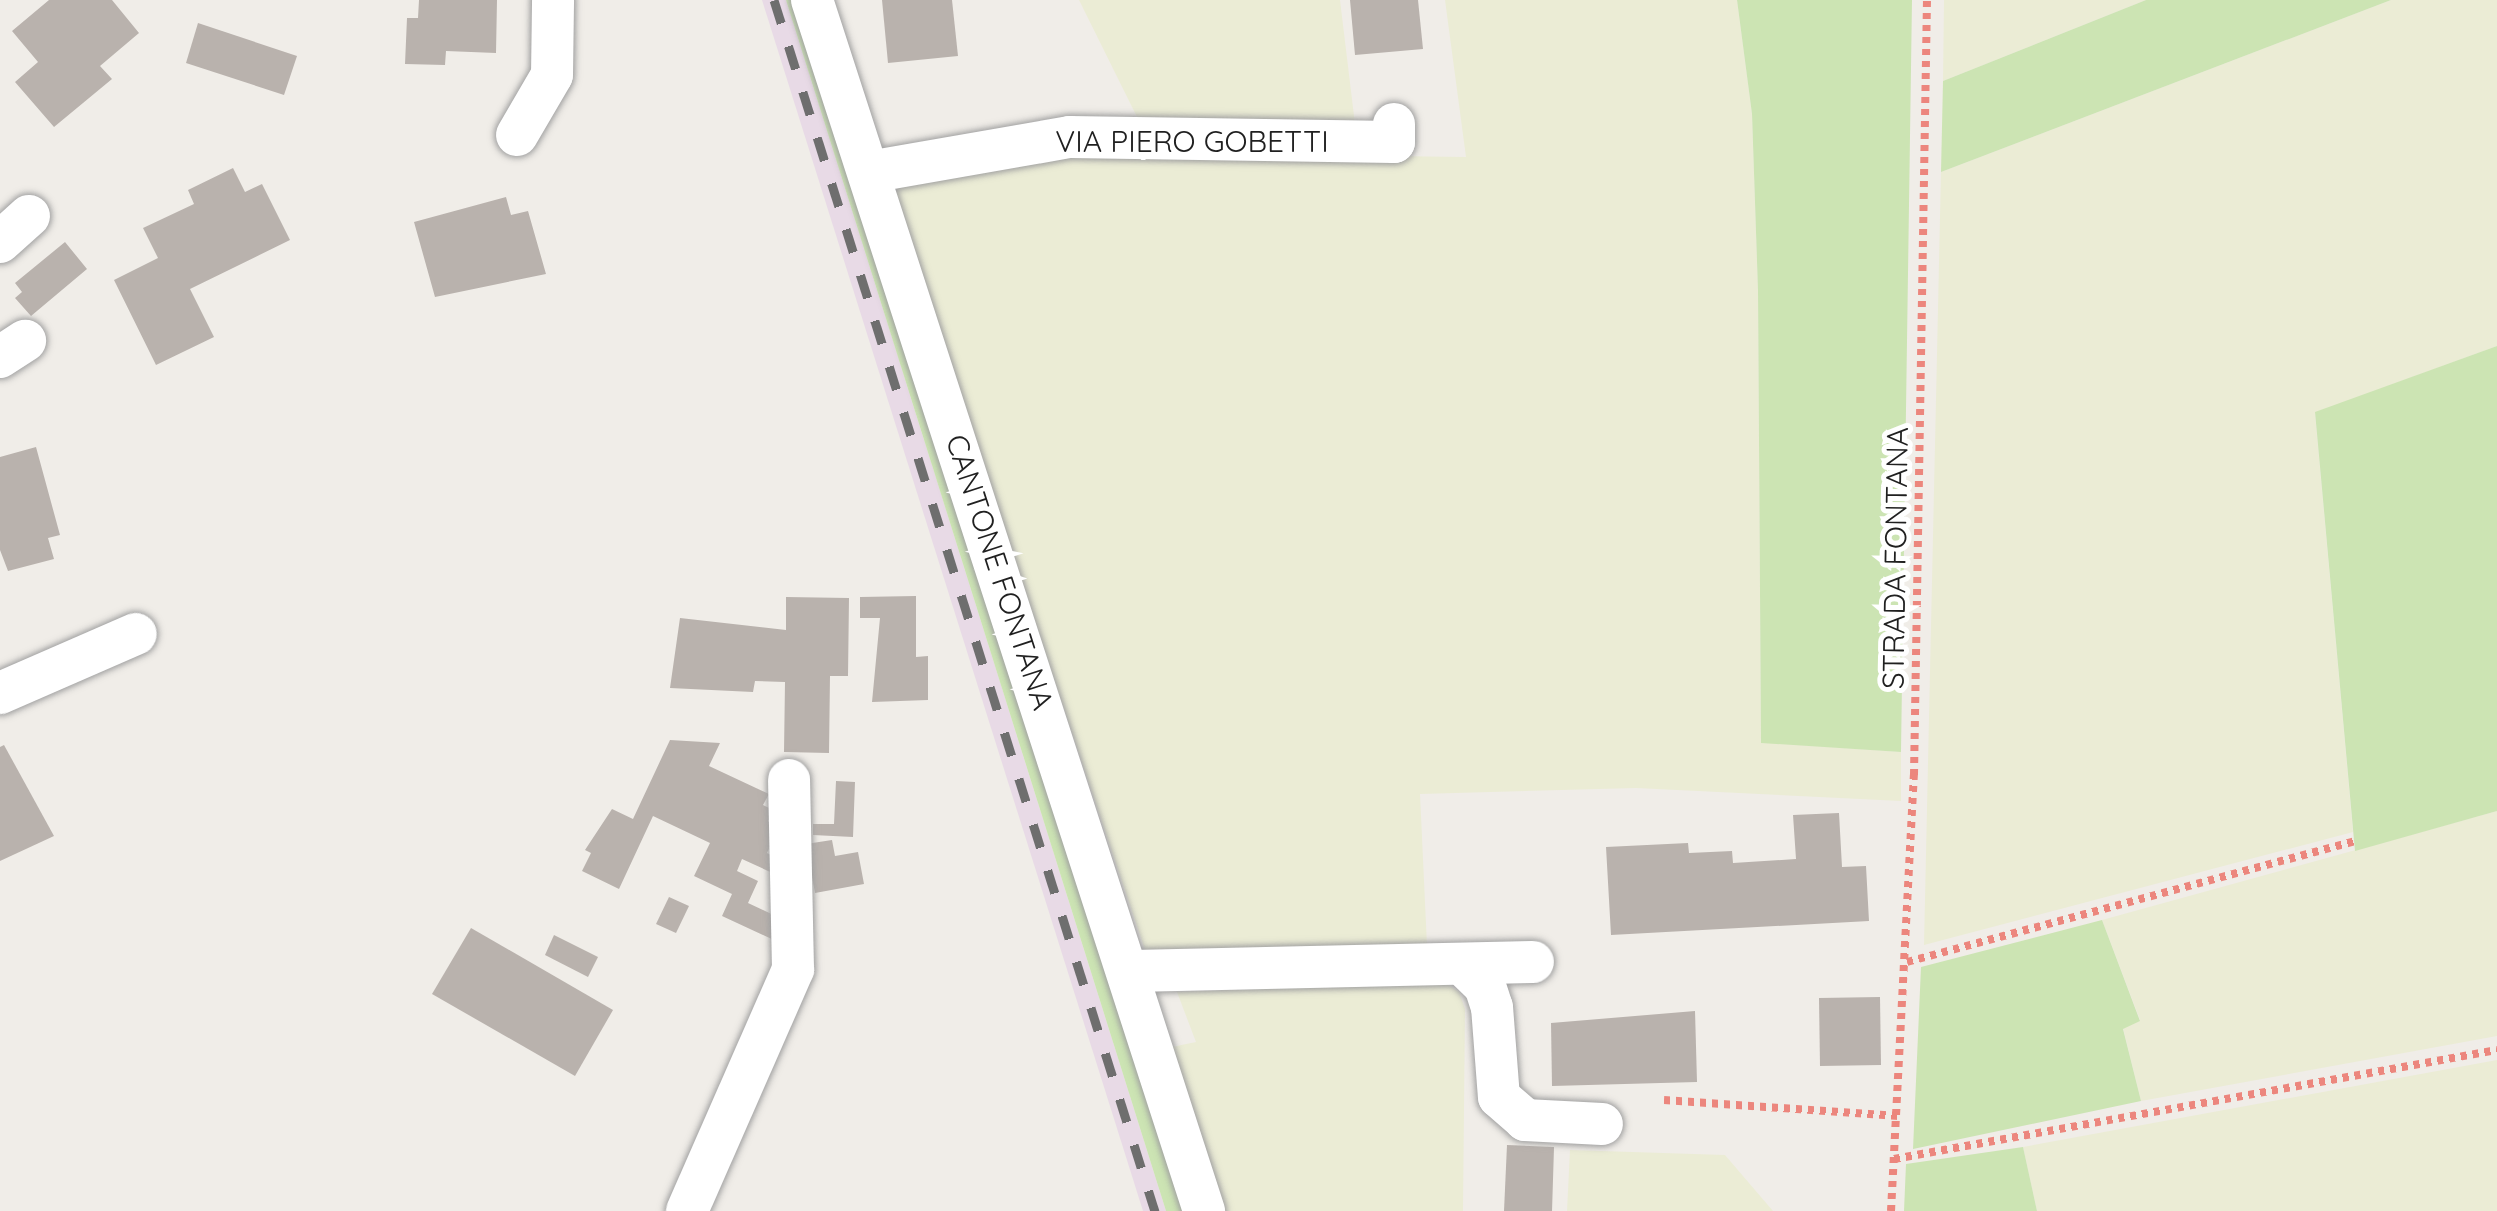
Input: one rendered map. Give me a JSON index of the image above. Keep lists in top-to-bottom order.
{
  "streets": {
    "street": ["VIA PIERO GOBETTI", "CANTONE FONTANA"],
    "path": ["STRADA FONTANA"]
  },
  "crossings": [
    ["VIA PIERO GOBETTI", "CANTONE FONTANA"]
  ]
}
